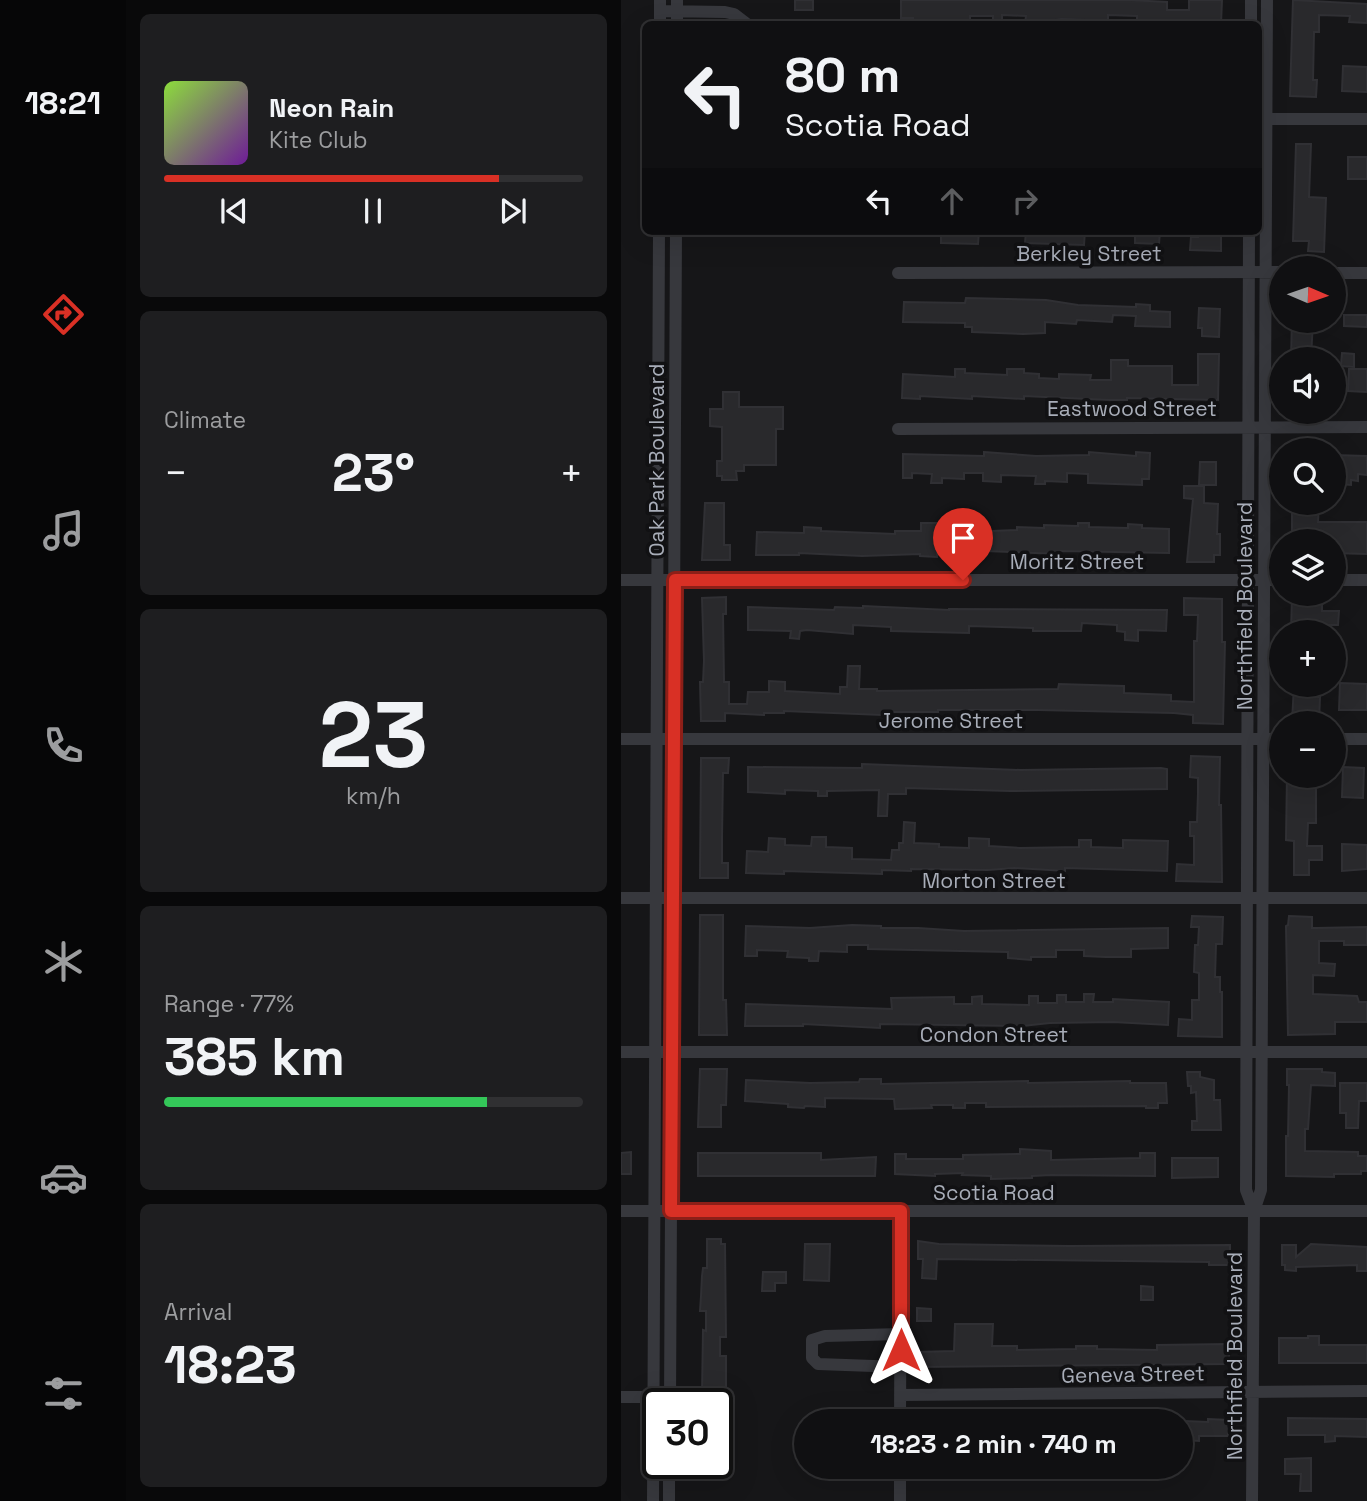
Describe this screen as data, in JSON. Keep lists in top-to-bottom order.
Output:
{
  "streets": {
    "street": [
      "Berkley Street",
      "Eastwood Street",
      "Oak Park Boulevard",
      "Moritz Street",
      "Northfield Boulevard",
      "Jerome Street",
      "Morton Street",
      "Condon Street",
      "Scotia Road",
      "Geneva Street"
    ]
  },
  "crossings": [
    ["Berkley Street", "Northfield Boulevard"],
    ["Eastwood Street", "Northfield Boulevard"],
    ["Oak Park Boulevard", "Moritz Street"],
    ["Oak Park Boulevard", "Jerome Street"],
    ["Oak Park Boulevard", "Morton Street"],
    ["Oak Park Boulevard", "Condon Street"],
    ["Oak Park Boulevard", "Scotia Road"],
    ["Moritz Street", "Northfield Boulevard"],
    ["Northfield Boulevard", "Jerome Street"],
    ["Northfield Boulevard", "Morton Street"],
    ["Northfield Boulevard", "Condon Street"],
    ["Northfield Boulevard", "Scotia Road"],
    ["Northfield Boulevard", "Geneva Street"]
  ],
  "north": "right",
  "page": {
    "tabs": "18:21",
    "turn": ["80 m", "Scotia Road"],
    "song": ["Neon Rain", "Kite Club"],
    "map_buttons": ["+", "−"],
    "tile": [
      "Climate",
      ["23", "km/h"],
      ["Range · 77%", "385 km"],
      ["Arrival", "18:23"]
    ],
    "heat": ["−", "23°", "+"],
    "limit": "30",
    "trip": "18:23 · 2 min · 740 m"
  }
}
